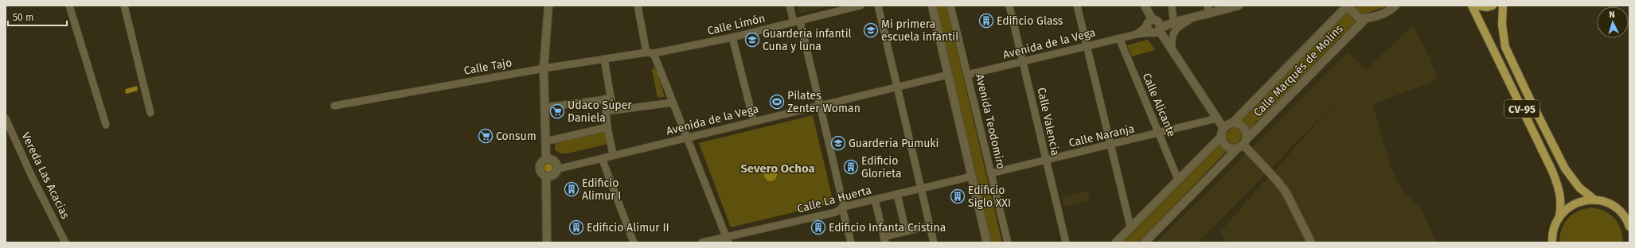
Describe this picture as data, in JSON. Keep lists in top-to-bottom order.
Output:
{
  "streets": {
    "main road": ["CV-95"],
    "street": [
      "Calle Limón",
      "Avenida de la Vega",
      "Calle Tajo",
      "Calle Marqués de Molins",
      "Calle Alicante",
      "Avenida Teodomiro",
      "Calle Valencia",
      "Calle Naranja",
      "Vereda Las Acacias",
      "Calle La Huerta"
    ]
  },
  "crossings": [
    ["Calle Limón", "Calle Tajo"],
    ["Avenida de la Vega", "Calle Alicante"],
    ["Avenida de la Vega", "Avenida Teodomiro"],
    ["Avenida de la Vega", "Calle Valencia"],
    ["Calle Marqués de Molins", "Calle Alicante"],
    ["Calle Alicante", "Calle Naranja"],
    ["Avenida Teodomiro", "Calle Naranja"],
    ["Calle Valencia", "Calle Naranja"]
  ],
  "districts": ["Severo Ochoa"],
  "places": {
    "building": [
      "Edificio Glass",
      "Edificio Glorieta",
      "Edificio Alimur I",
      "Edificio Siglo XXI",
      "Edificio Alimur II",
      "Edificio Infanta Cristina"
    ],
    "school or university": ["Mi primera escuela infantil", "Guardería infantil Cuna y luna", "Guardería Pumuki"],
    "sports": ["Pilates Zenter Woman"],
    "supermarket": ["Udaco Súper Daniela", "Consum"]
  },
  "scale_bar": "50 m",
  "north": "top"
}
